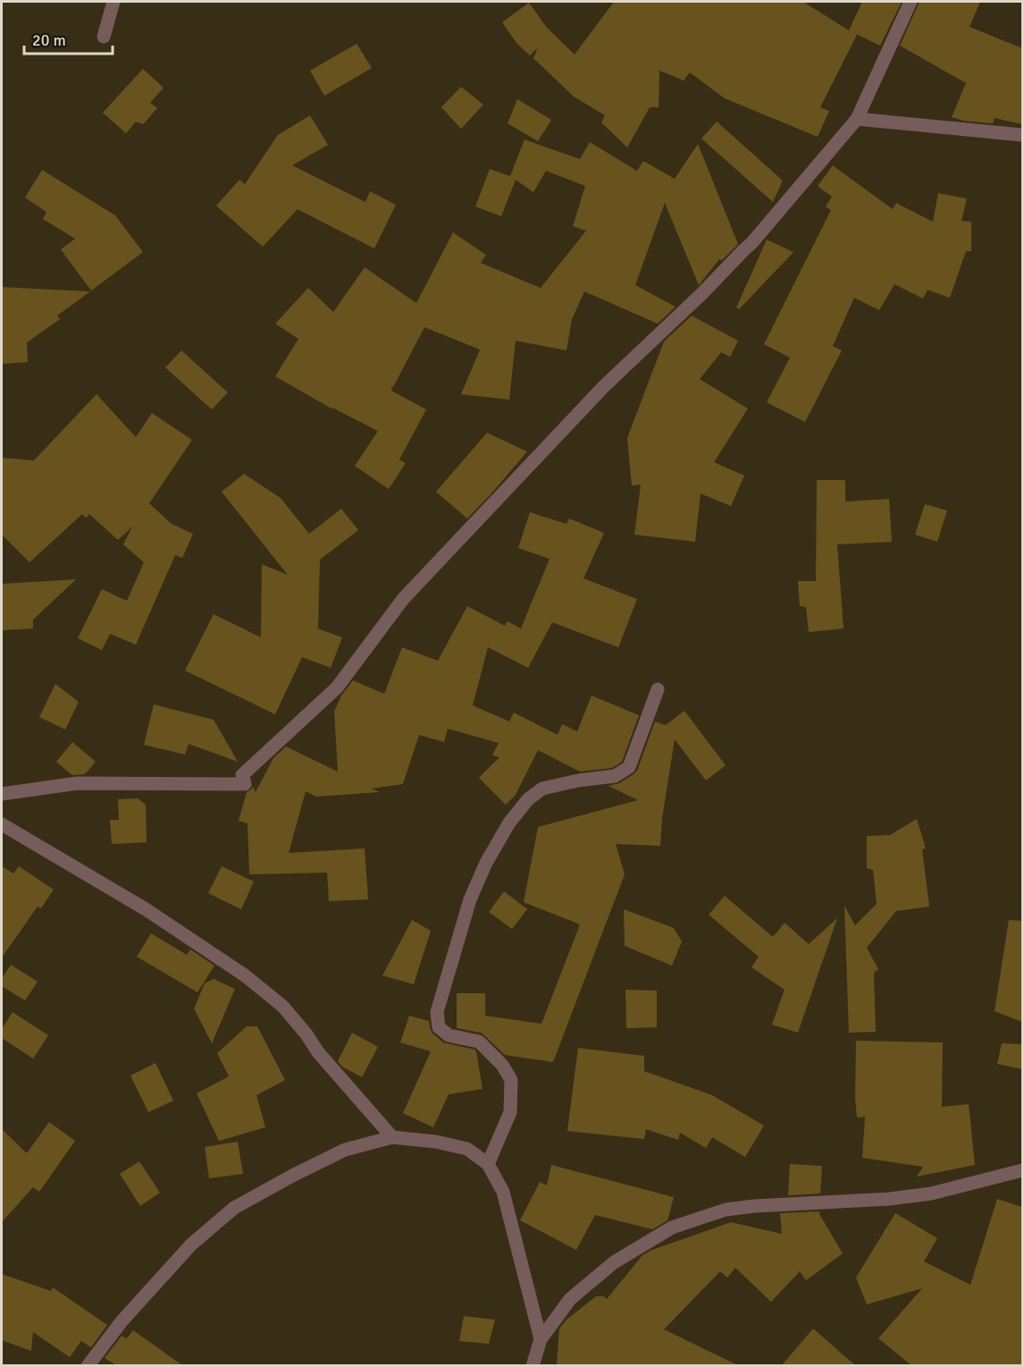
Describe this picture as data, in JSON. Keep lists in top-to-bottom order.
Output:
{
  "scale_bar": "20 m"
}
